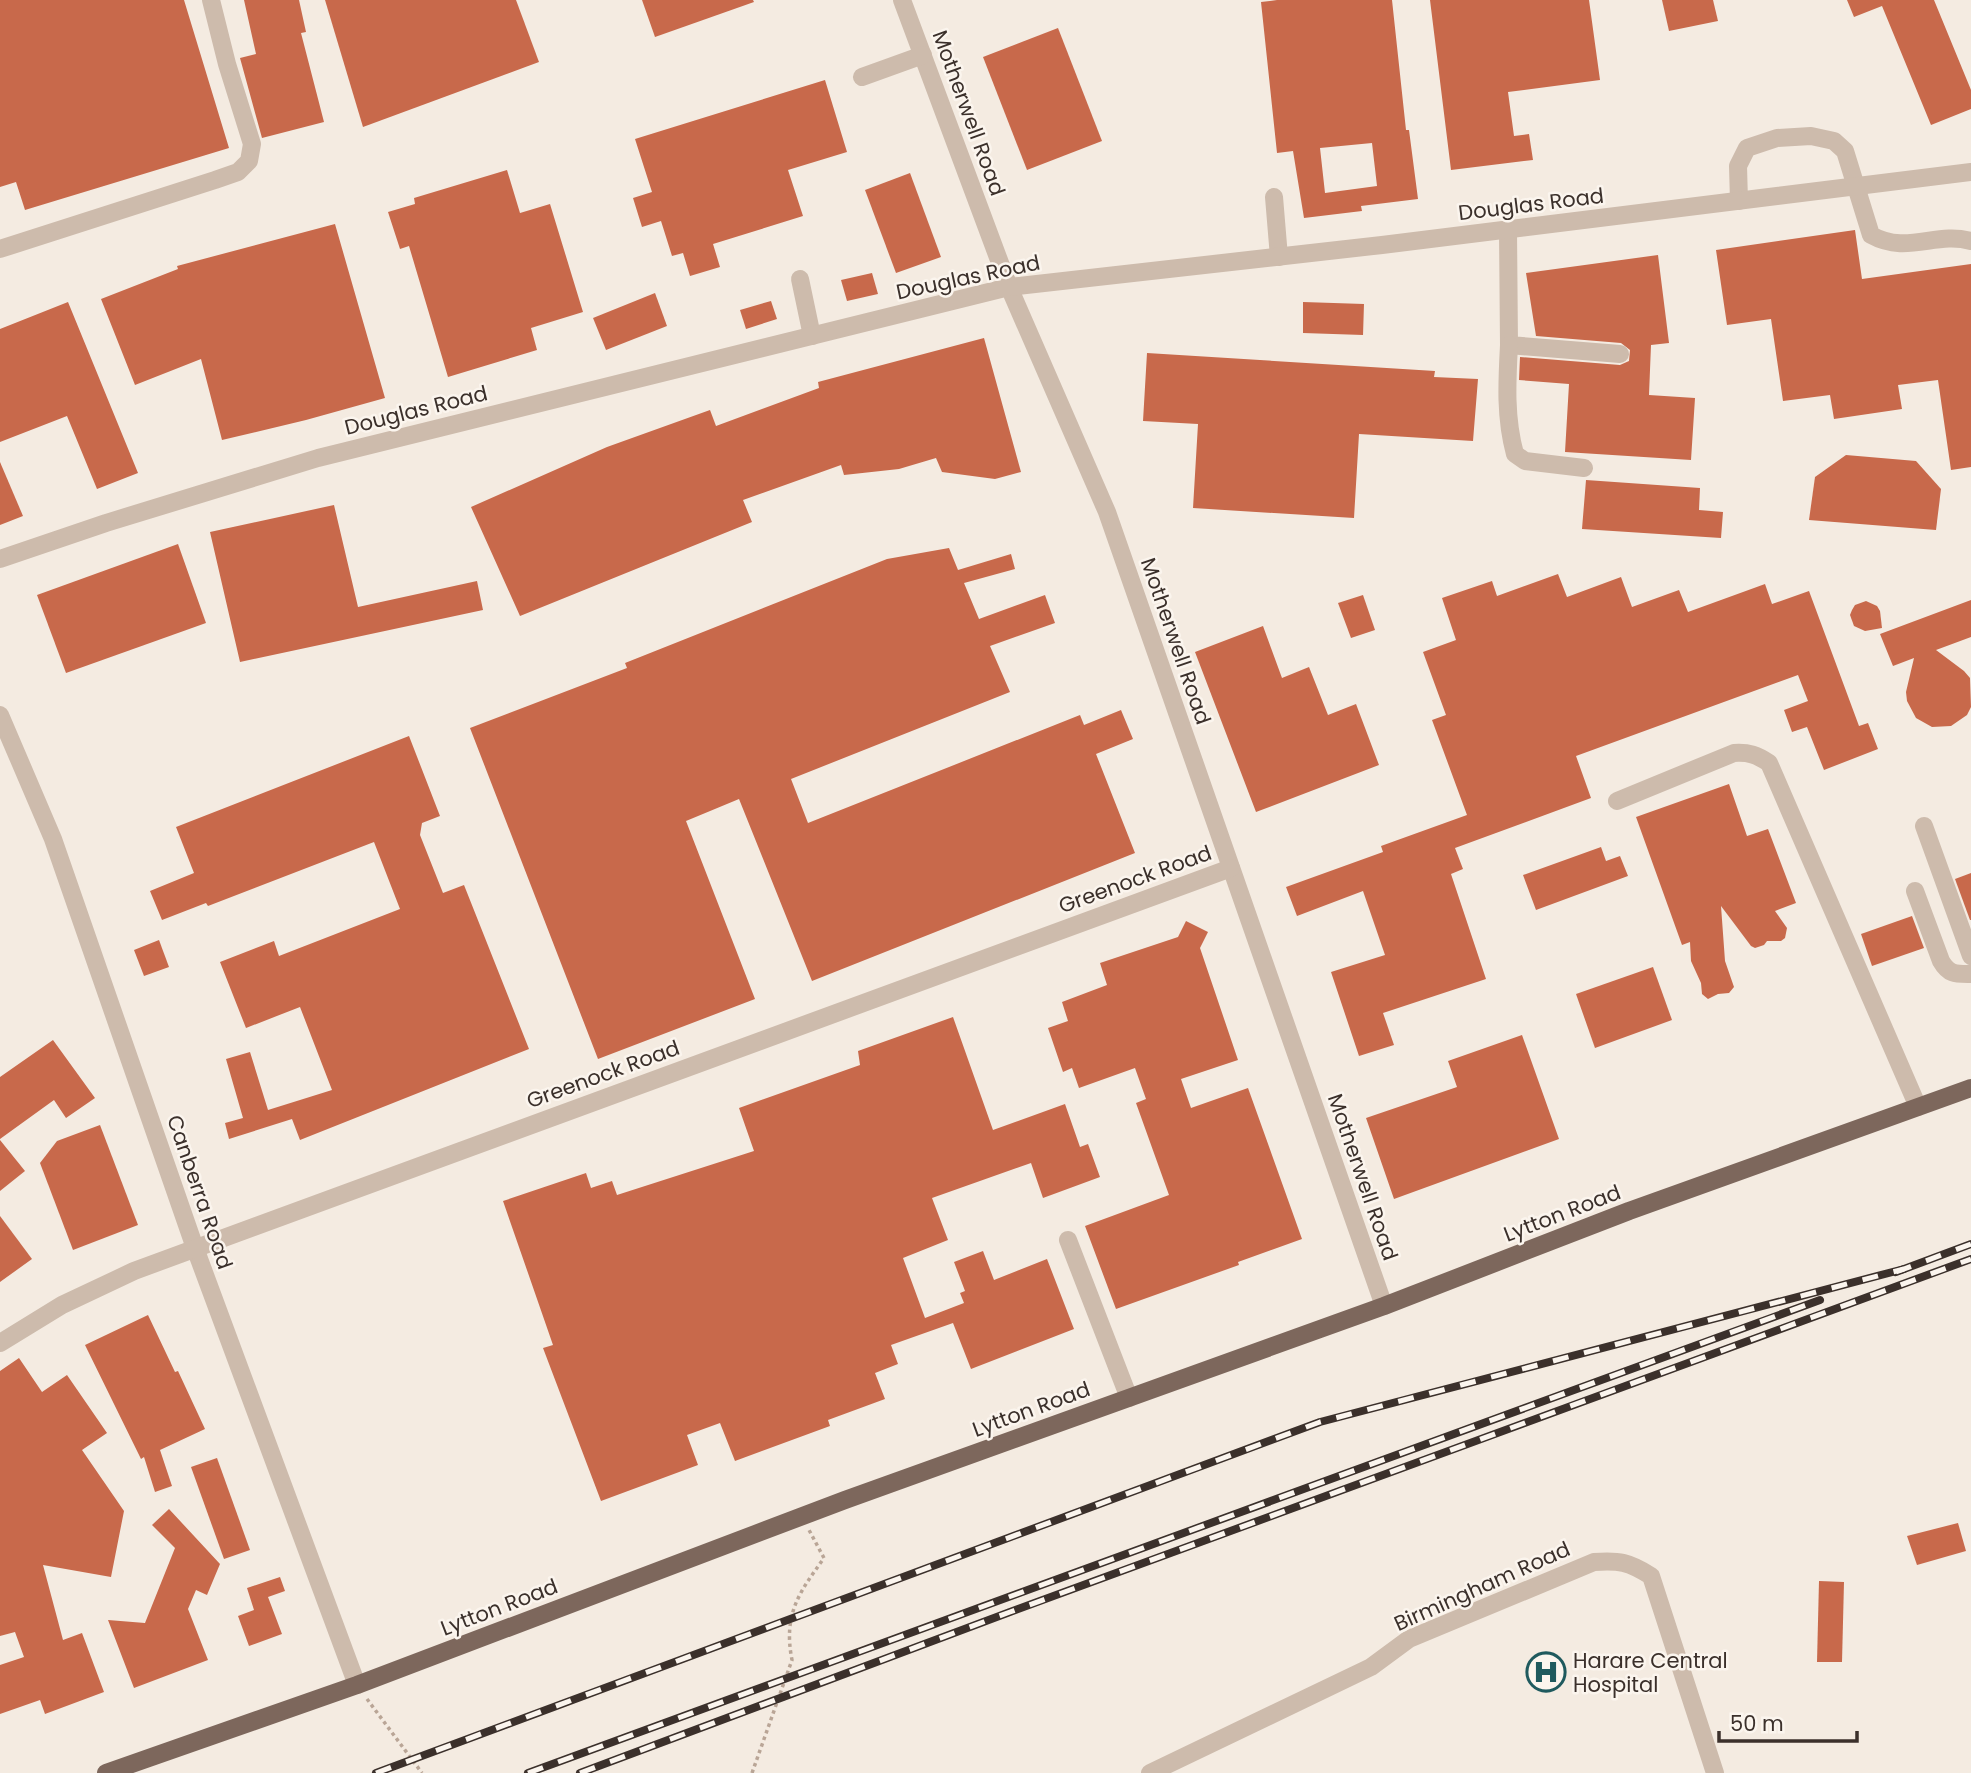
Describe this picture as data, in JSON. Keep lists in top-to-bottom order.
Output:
{
  "streets": {
    "main road": ["Lytton Road"],
    "street": [
      "Motherwell Road",
      "Douglas Road",
      "Greenock Road",
      "Canberra Road",
      "Birmingham Road"
    ]
  },
  "crossings": [
    ["Motherwell Road", "Douglas Road"],
    ["Motherwell Road", "Greenock Road"],
    ["Motherwell Road", "Lytton Road"],
    ["Greenock Road", "Canberra Road"],
    ["Canberra Road", "Lytton Road"]
  ],
  "places": {
    "hospital": ["Harare Central Hospital"]
  },
  "scale_bar": "50 m"
}
